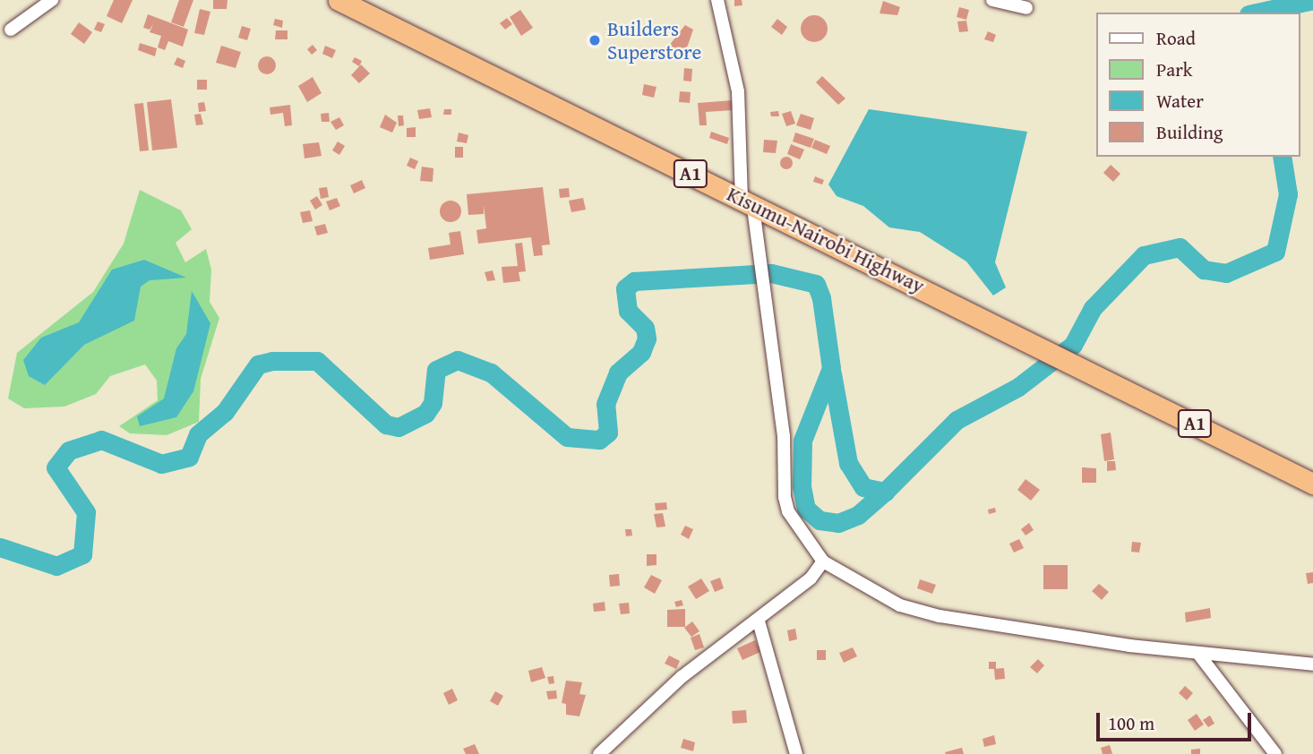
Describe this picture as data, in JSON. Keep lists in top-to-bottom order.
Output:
{
  "streets": {
    "highway": ["A1", "Kisumu-Nairobi Highway"]
  },
  "places": ["Builders Superstore"],
  "legend": [
    "Road",
    "Park",
    "Water",
    "Building"
  ],
  "scale_bar": "100 m"
}
